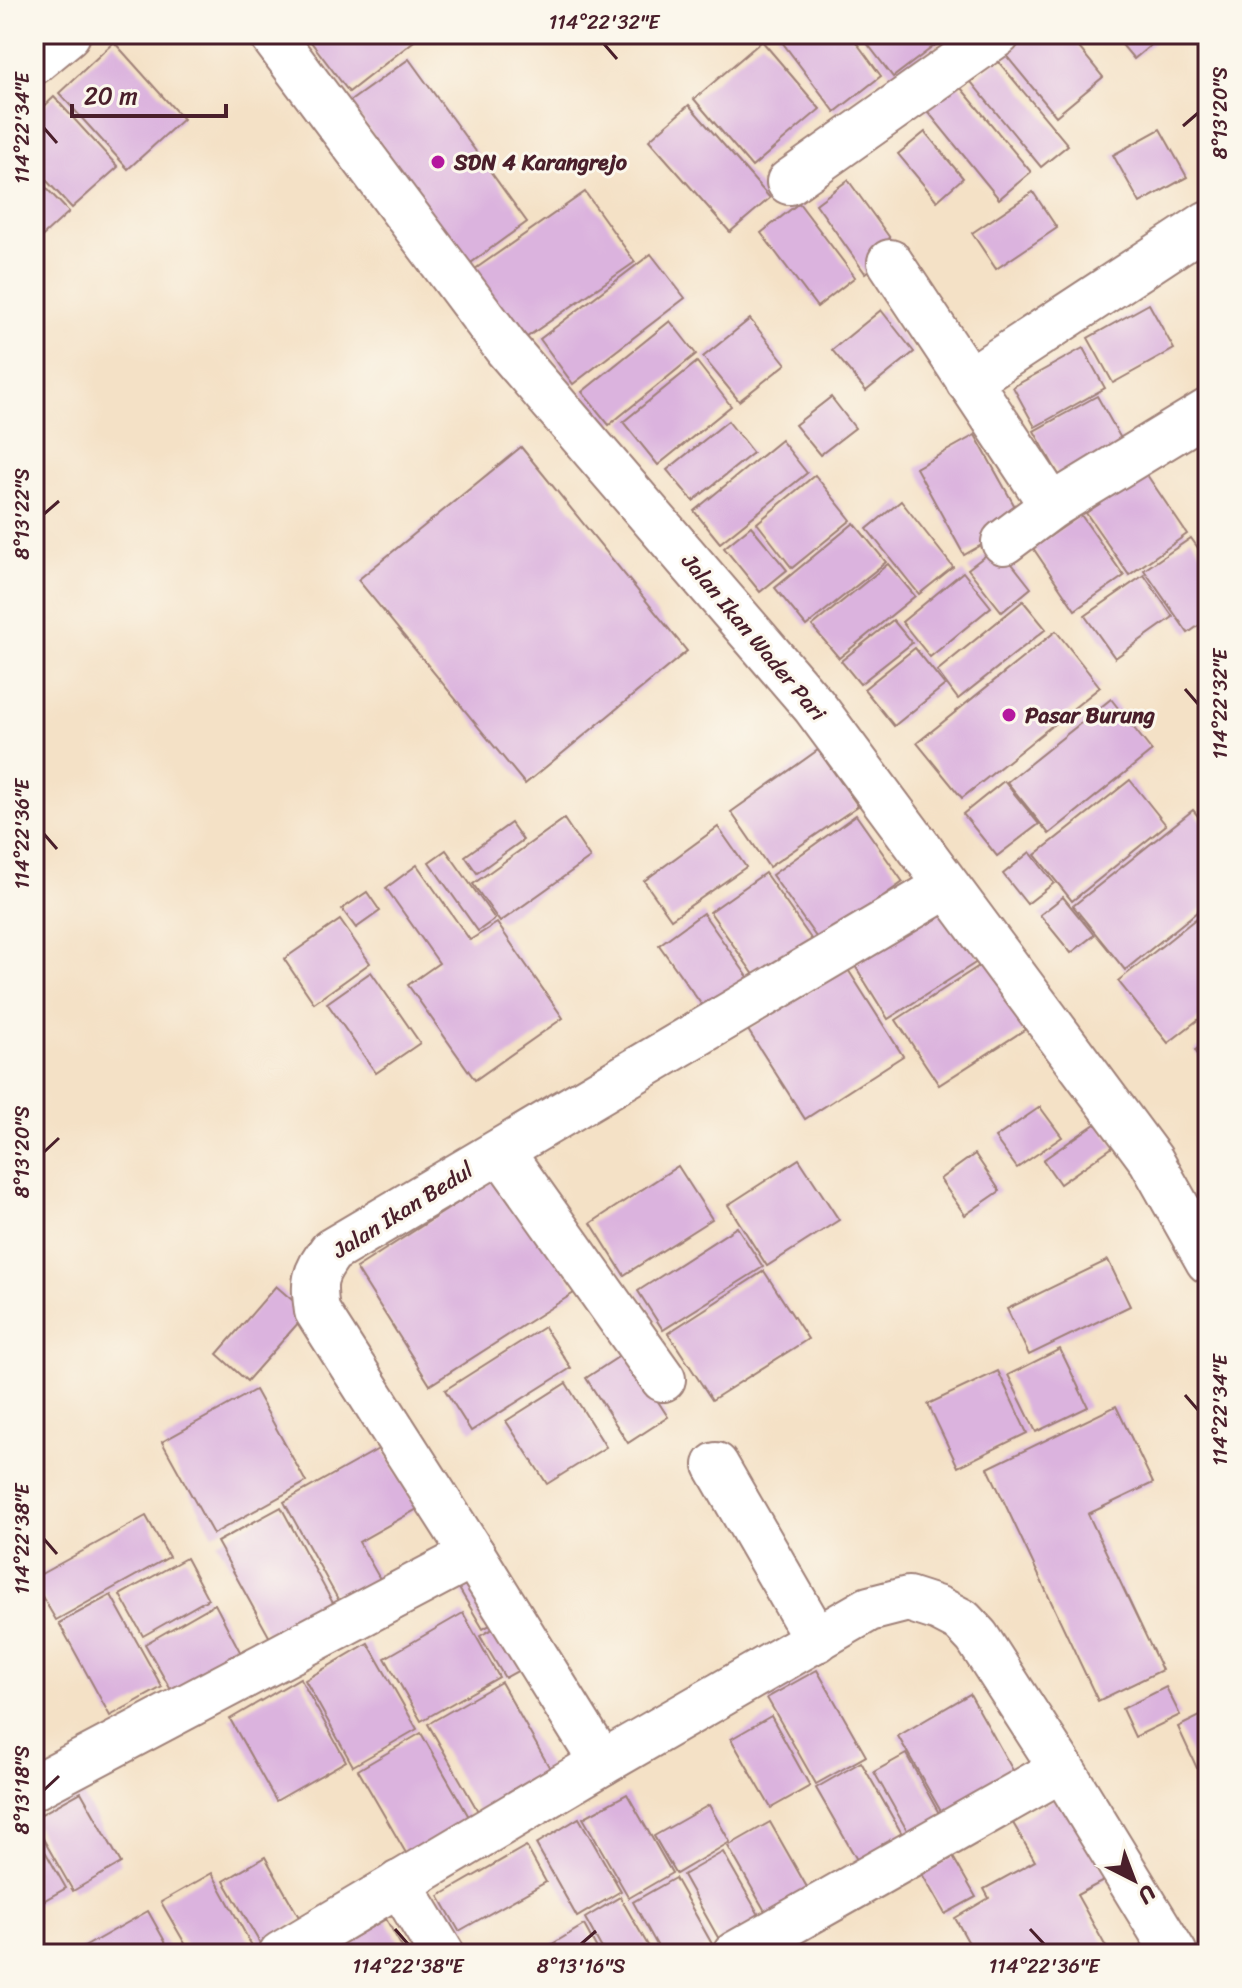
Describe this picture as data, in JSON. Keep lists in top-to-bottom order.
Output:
{
  "streets": {
    "street": ["Jalan Ikan Wader Pari", "Jalan Ikan Bedul"]
  },
  "crossings": [
    ["Jalan Ikan Wader Pari", "Jalan Ikan Bedul"]
  ],
  "places": ["SDN 4 Karangrejo", "Pasar Burung"],
  "scale_bar": "20 m",
  "north": "bottom right",
  "coordinates": [
    "114°22'32\"E",
    "8°13'20\"S",
    "114°22'34\"E",
    "8°13'22\"S",
    "114°22'36\"E",
    "114°22'38\"E",
    "8°13'18\"S",
    "8°13'16\"S"
  ]
}
